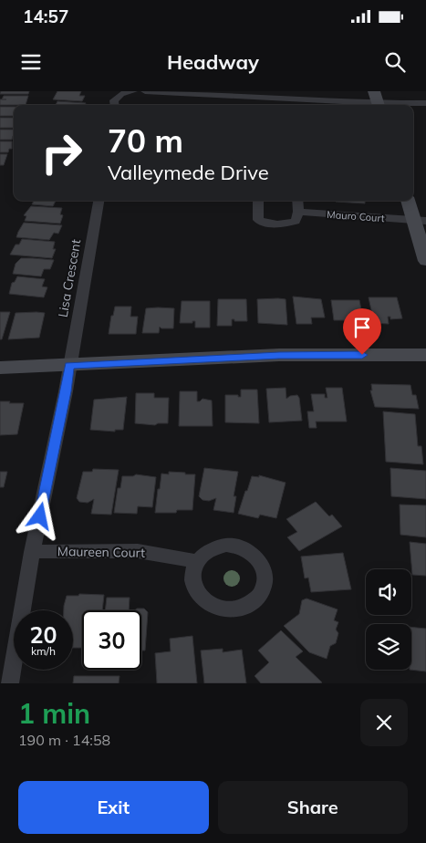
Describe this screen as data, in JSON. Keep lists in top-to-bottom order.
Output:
{
  "streets": {
    "street": ["Mauro Court", "Lisa Crescent", "Maureen Court"]
  },
  "crossings": [
    ["Lisa Crescent", "Maureen Court"]
  ],
  "page": {
    "status": "14:57",
    "header": "Headway",
    "turn": ["70 m", "Valleymede Drive"],
    "speed": "20 km/h",
    "limit": "30",
    "heading": ["1 min", "190 m · 14:58"],
    "buttons": ["Exit", "Share"]
  }
}
